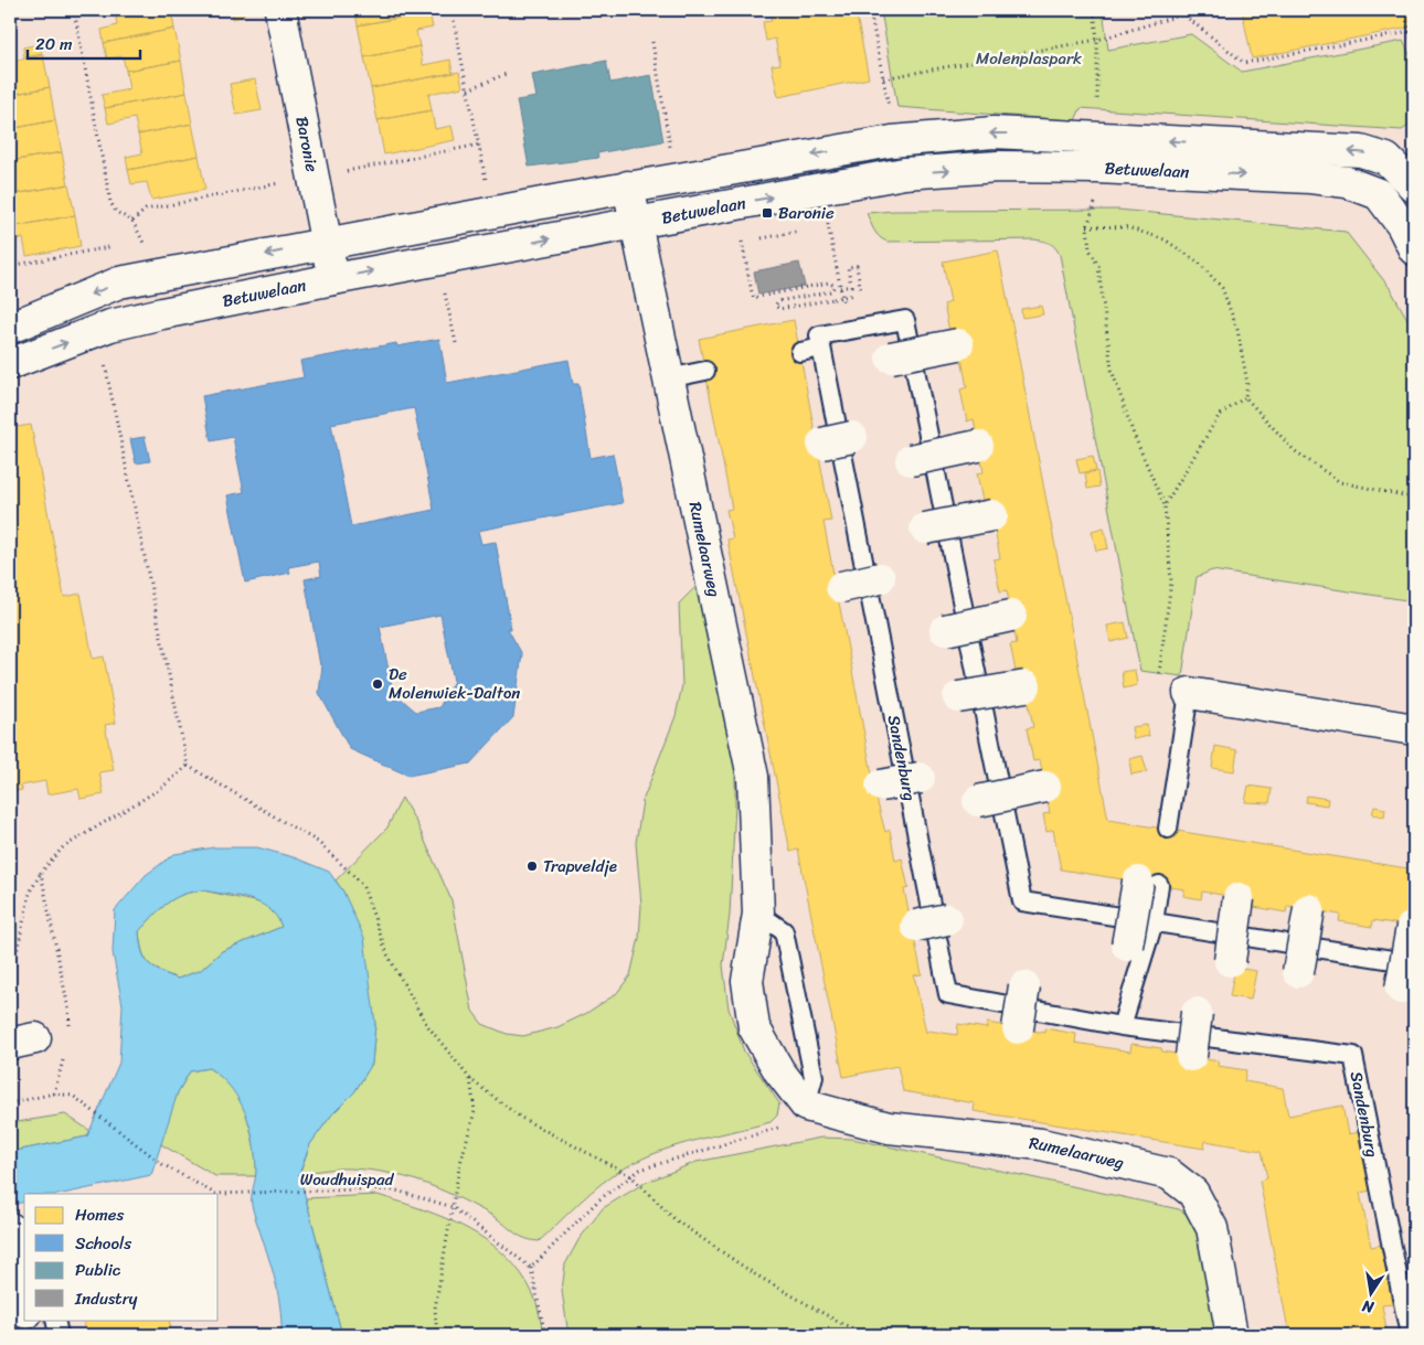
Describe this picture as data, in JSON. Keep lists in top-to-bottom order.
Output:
{
  "streets": {
    "street": ["Baronie", "Betuwelaan", "Rumelaarweg"],
    "lane": ["Sandenburg"],
    "path": ["Woudhuispad"]
  },
  "crossings": [
    ["Baronie", "Betuwelaan"],
    ["Betuwelaan", "Rumelaarweg"]
  ],
  "parks": ["Molenplaspark"],
  "places": {
    "transit": ["Baronie"],
    "other": ["De Molenwiek-Dalton", "Trapveldje"]
  },
  "legend": [
    "Homes",
    "Schools",
    "Public",
    "Industry"
  ],
  "scale_bar": "20 m",
  "north": "bottom"
}
